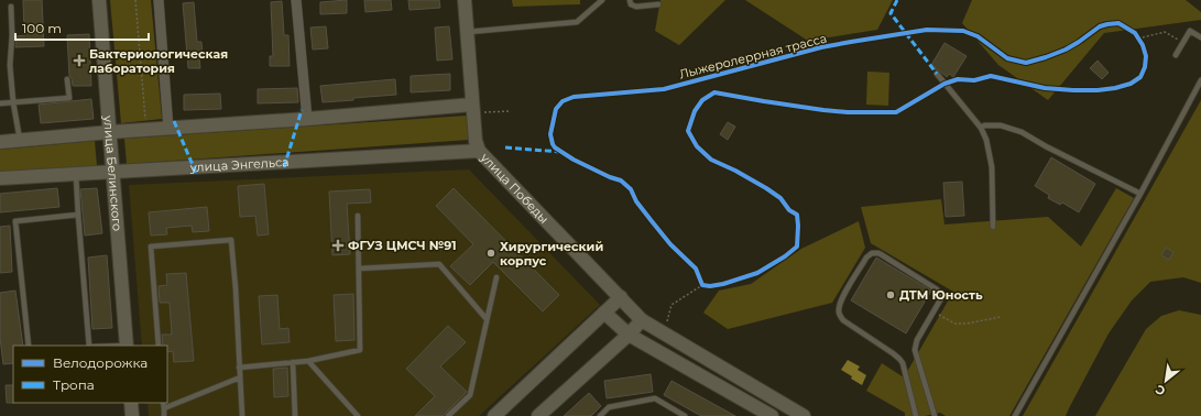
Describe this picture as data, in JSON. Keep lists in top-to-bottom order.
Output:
{
  "streets": {
    "main road": ["улица Энгельса", "улица Белинского", "улица Победы"],
    "cycle path": ["Лыжеролеррная трасса"]
  },
  "crossings": [
    ["улица Энгельса", "улица Белинского"],
    ["улица Энгельса", "улица Победы"]
  ],
  "places": {
    "health": ["Бактериологическая лаборатория", "ФГУЗ ЦМСЧ №91"],
    "other": ["Хирургический корпус", "ДТМ Юность"]
  },
  "legend": ["Велодорожка", "Тропа"],
  "scale_bar": "100 m",
  "north": "bottom left"
}
